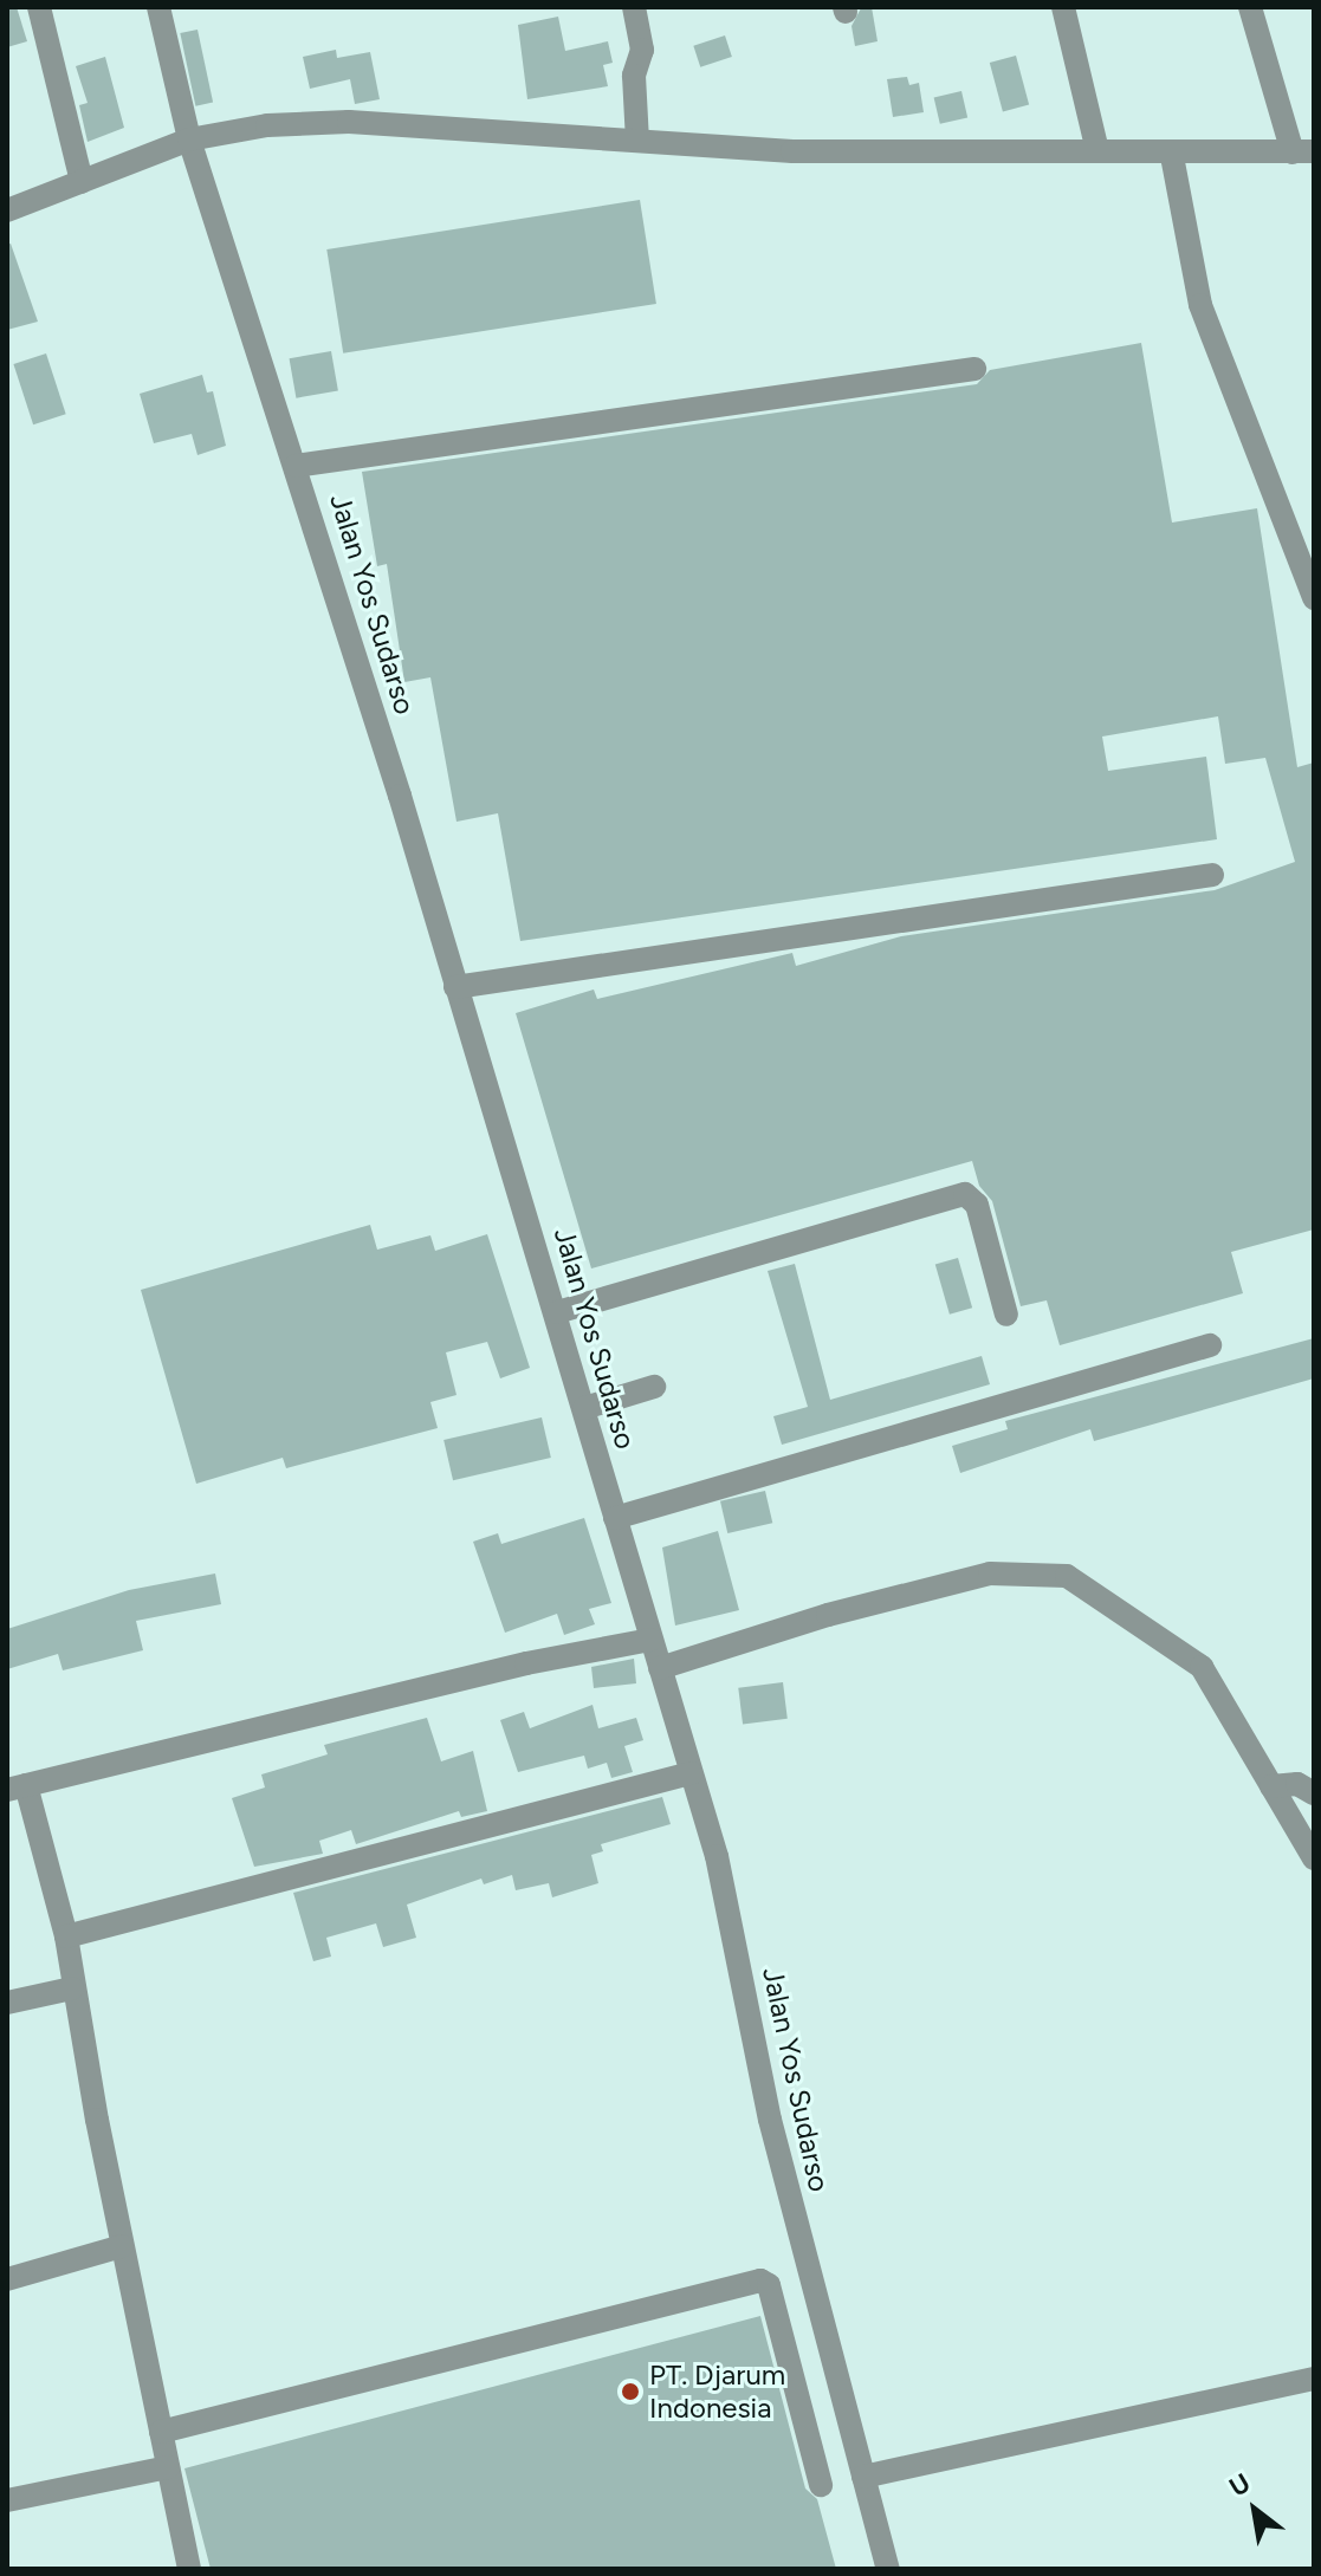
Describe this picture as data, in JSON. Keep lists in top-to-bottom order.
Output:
{
  "streets": {
    "street": ["Jalan Yos Sudarso"]
  },
  "places": ["PT. Djarum Indonesia"],
  "north": "top left"
}
